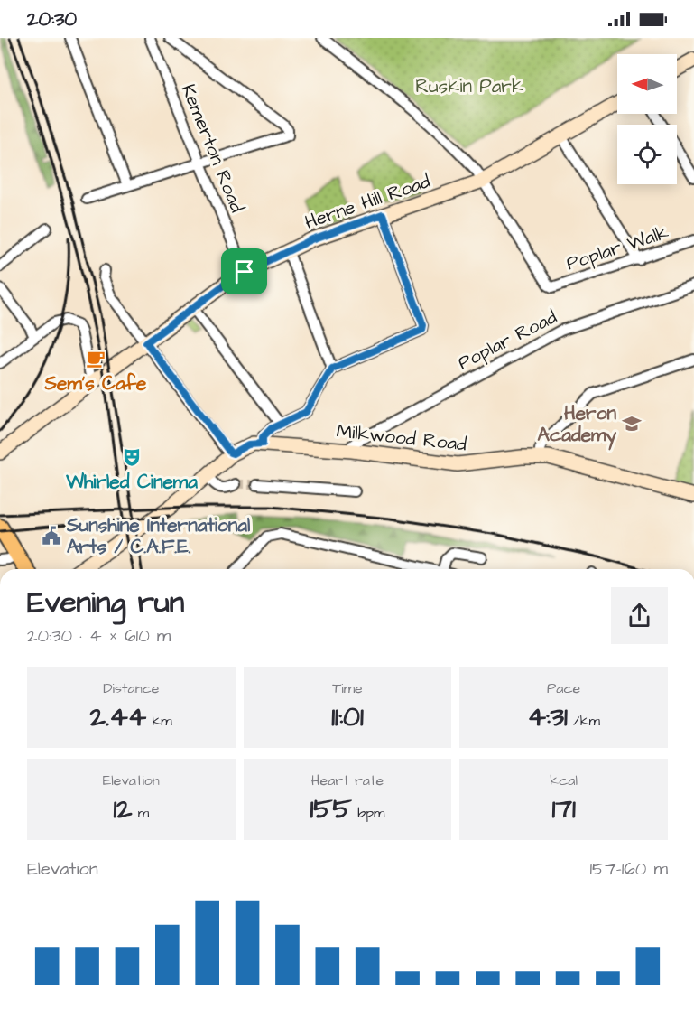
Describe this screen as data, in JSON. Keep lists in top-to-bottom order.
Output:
{
  "streets": {
    "street": [
      "Kemerton Road",
      "Herne Hill Road",
      "Poplar Walk",
      "Poplar Road",
      "Milkwood Road"
    ]
  },
  "crossings": [
    ["Kemerton Road", "Herne Hill Road"],
    ["Herne Hill Road", "Poplar Walk"],
    ["Poplar Road", "Milkwood Road"]
  ],
  "parks": ["Ruskin Park"],
  "places": {
    "cafe": ["Sem's Cafe"],
    "school or university": ["Heron Academy"],
    "theatre": ["Whirled Cinema"],
    "public building": ["Sunshine International Arts / C.A.F.E."]
  },
  "north": "left",
  "page": {
    "status": "20:30",
    "heading": ["Evening run", "20:30 · 4 × 610 m"],
    "stats": [
      ["Distance", "2.44 km"],
      ["Time", "11:01"],
      ["Pace", "4:31 /km"],
      ["Elevation", "12 m"],
      ["Heart rate", "155 bpm"],
      ["kcal", "171"]
    ],
    "chart": ["Elevation", "157–160 m"]
  }
}
